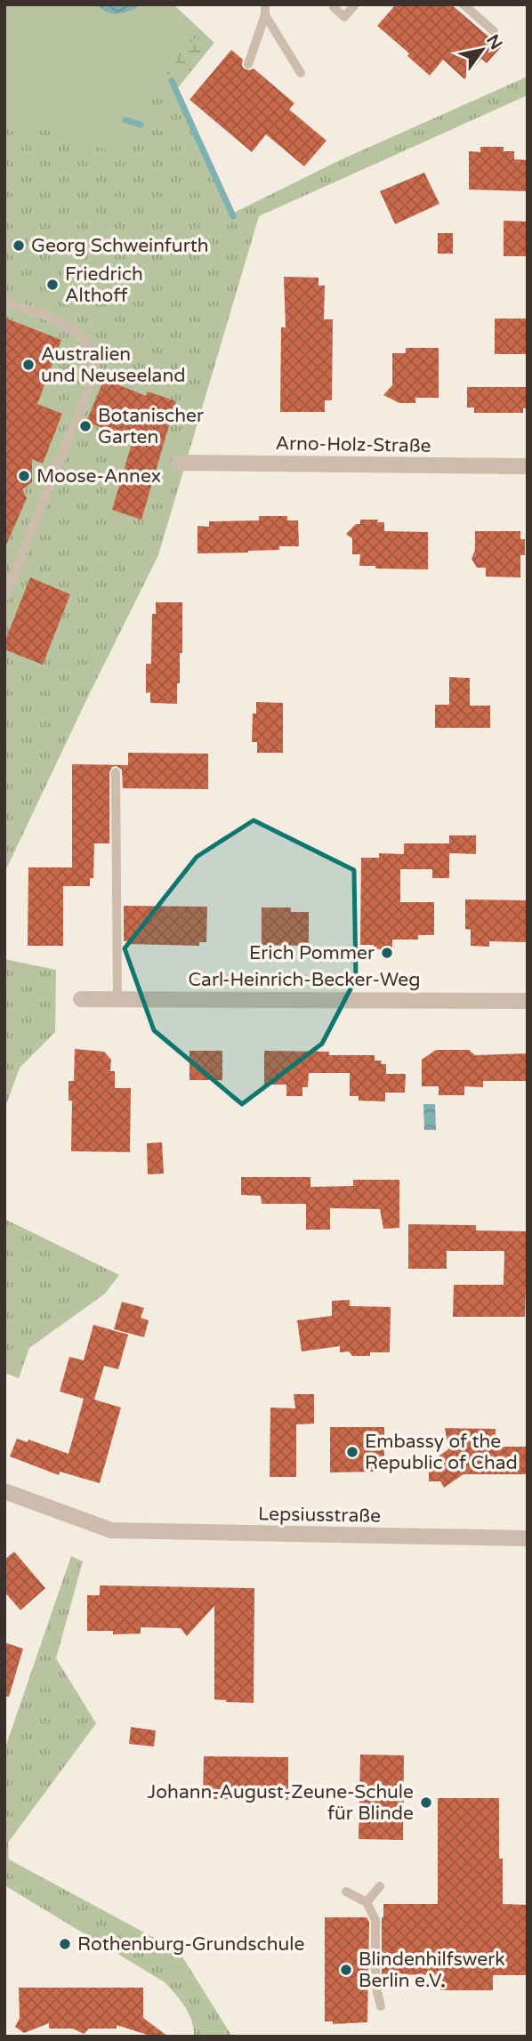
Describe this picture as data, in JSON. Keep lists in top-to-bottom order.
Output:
{
  "streets": {
    "street": ["Arno-Holz-Straße", "Carl-Heinrich-Becker-Weg", "Lepsiusstraße"]
  },
  "places": [
    "Georg Schweinfurth",
    "Friedrich Althoff",
    "Australien und Neuseeland",
    "Botanischer Garten",
    "Moose-Annex",
    "Erich Pommer",
    "Embassy of the Republic of Chad",
    "Johann-August-Zeune-Schule für Blinde",
    "Rothenburg-Grundschule",
    "Blindenhilfswerk Berlin e.V."
  ],
  "north": "top right"
}
